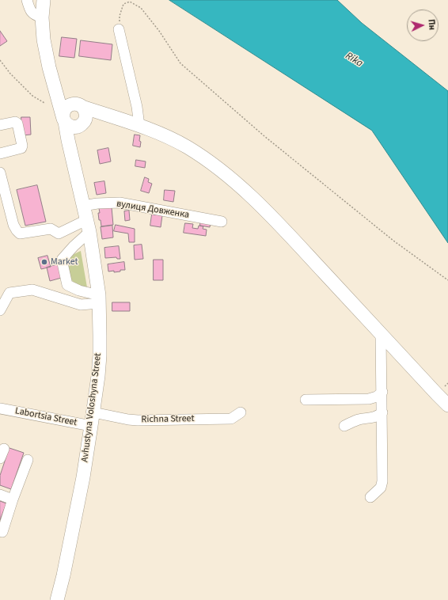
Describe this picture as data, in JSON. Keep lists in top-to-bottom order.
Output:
{
  "streets": {
    "main road": ["Avhustyna Voloshyna Street"],
    "street": ["вулиця Довженка", "Labortsia Street", "Richna Street"]
  },
  "crossings": [
    ["вулиця Довженка", "Avhustyna Voloshyna Street"],
    ["Avhustyna Voloshyna Street", "Labortsia Street"],
    ["Avhustyna Voloshyna Street", "Richna Street"],
    ["Labortsia Street", "Richna Street"]
  ],
  "water": ["Rika"],
  "places": ["Market"],
  "north": "right"
}
